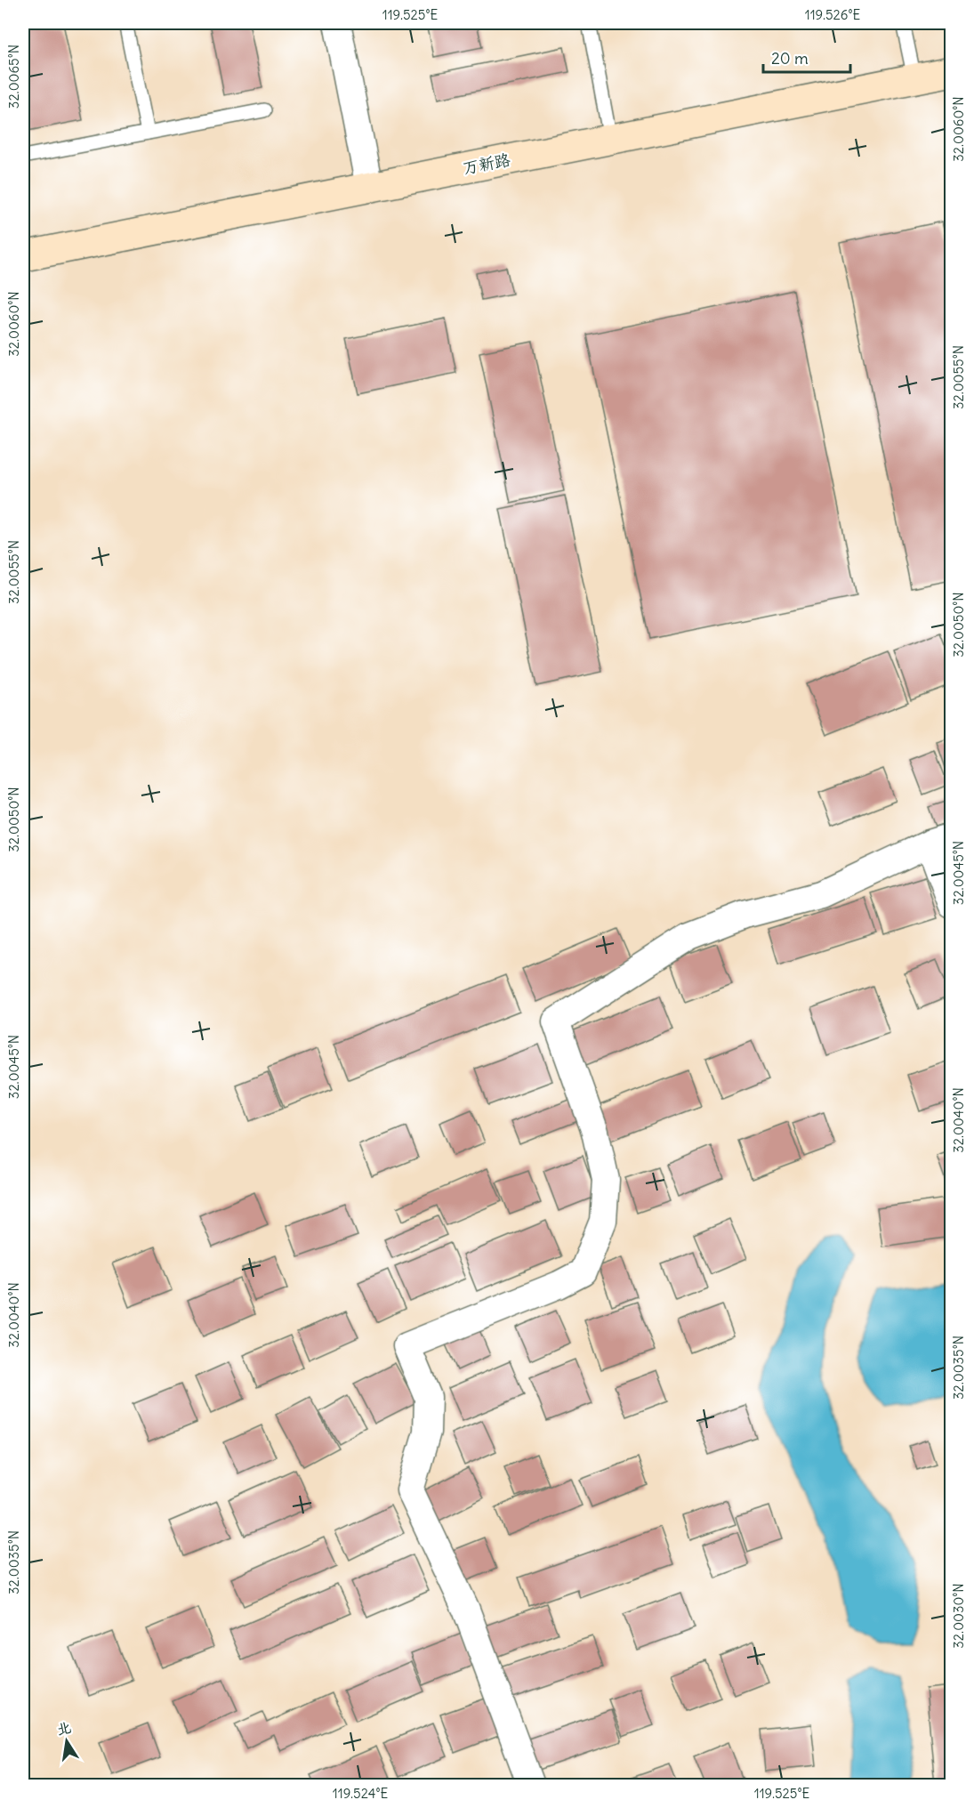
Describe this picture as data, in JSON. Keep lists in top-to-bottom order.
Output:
{
  "streets": {
    "street": ["万新路"]
  },
  "scale_bar": "20 m",
  "north": "top",
  "coordinates": [
    "119.525°E",
    "119.526°E",
    "32.0065°N",
    "32.0060°N",
    "32.0055°N",
    "32.0050°N",
    "32.0045°N",
    "32.0040°N",
    "32.0035°N",
    "32.0030°N",
    "119.524°E"
  ]
}
